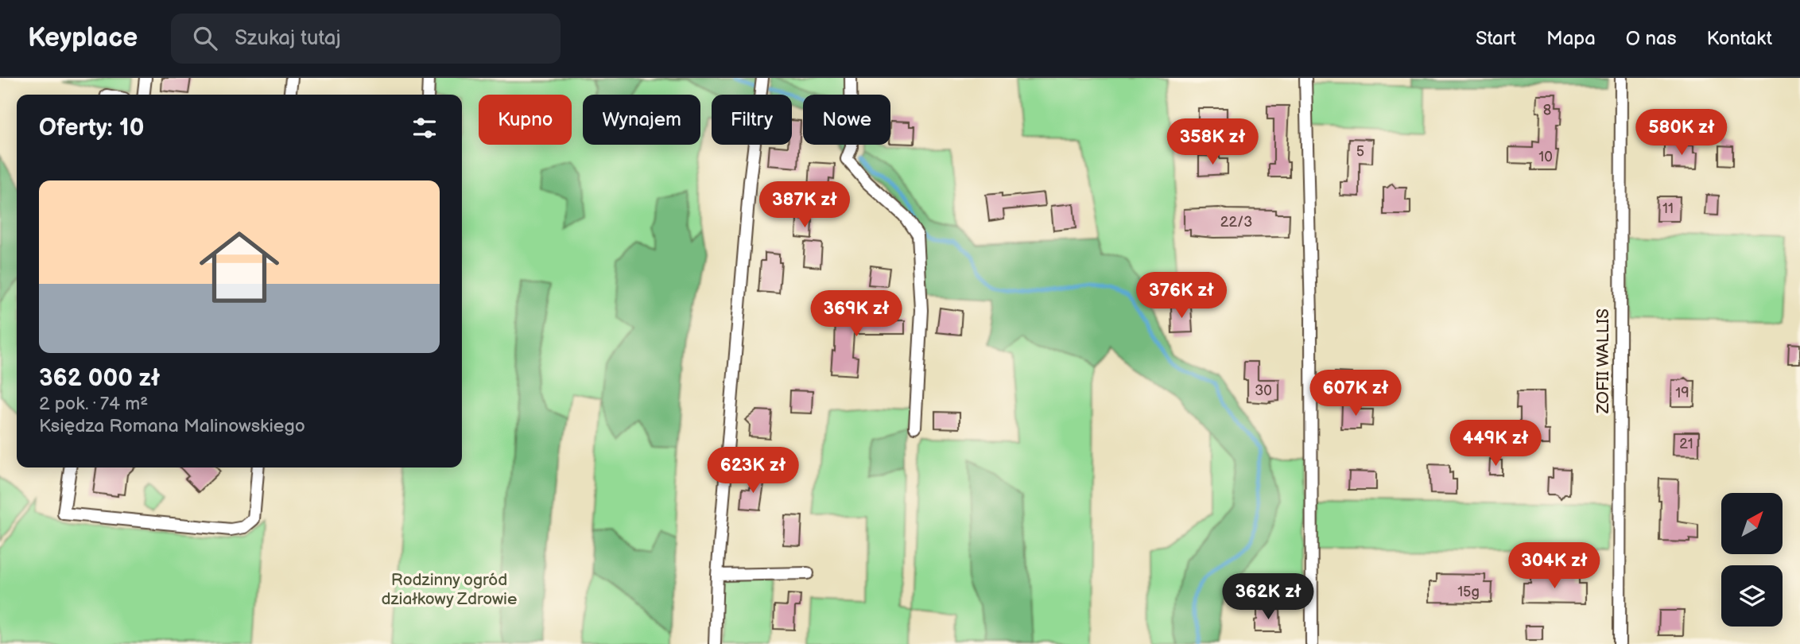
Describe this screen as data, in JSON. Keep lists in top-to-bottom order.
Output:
{
  "streets": {
    "street": ["ZOFII WALLIS"]
  },
  "parks": ["Rodzinny ogród działkowy Zdrowie"],
  "house_numbers": [
    "8",
    "5",
    "10",
    "11",
    "22/3",
    "30",
    "19",
    "21",
    "15g"
  ],
  "north": "top right",
  "page": {
    "header": "Keyplace",
    "search": "Szukaj tutaj",
    "nav": [
      "Start",
      "Mapa",
      "O nas",
      "Kontakt"
    ],
    "chip": [
      "Kupno",
      "Wynajem",
      "Filtry",
      "Nowe"
    ],
    "heading": "Oferty: 10",
    "price": [
      "580K zł",
      "358K zł",
      "387K zł",
      "376K zł",
      "369K zł",
      "607K zł",
      "449K zł",
      "623K zł",
      "304K zł",
      "362K zł"
    ],
    "list": [
      {
        "name": "362 000 zł",
        "note": "2 pok. · 74 m² · Księdza Romana Malinowskiego"
      }
    ]
  }
}
